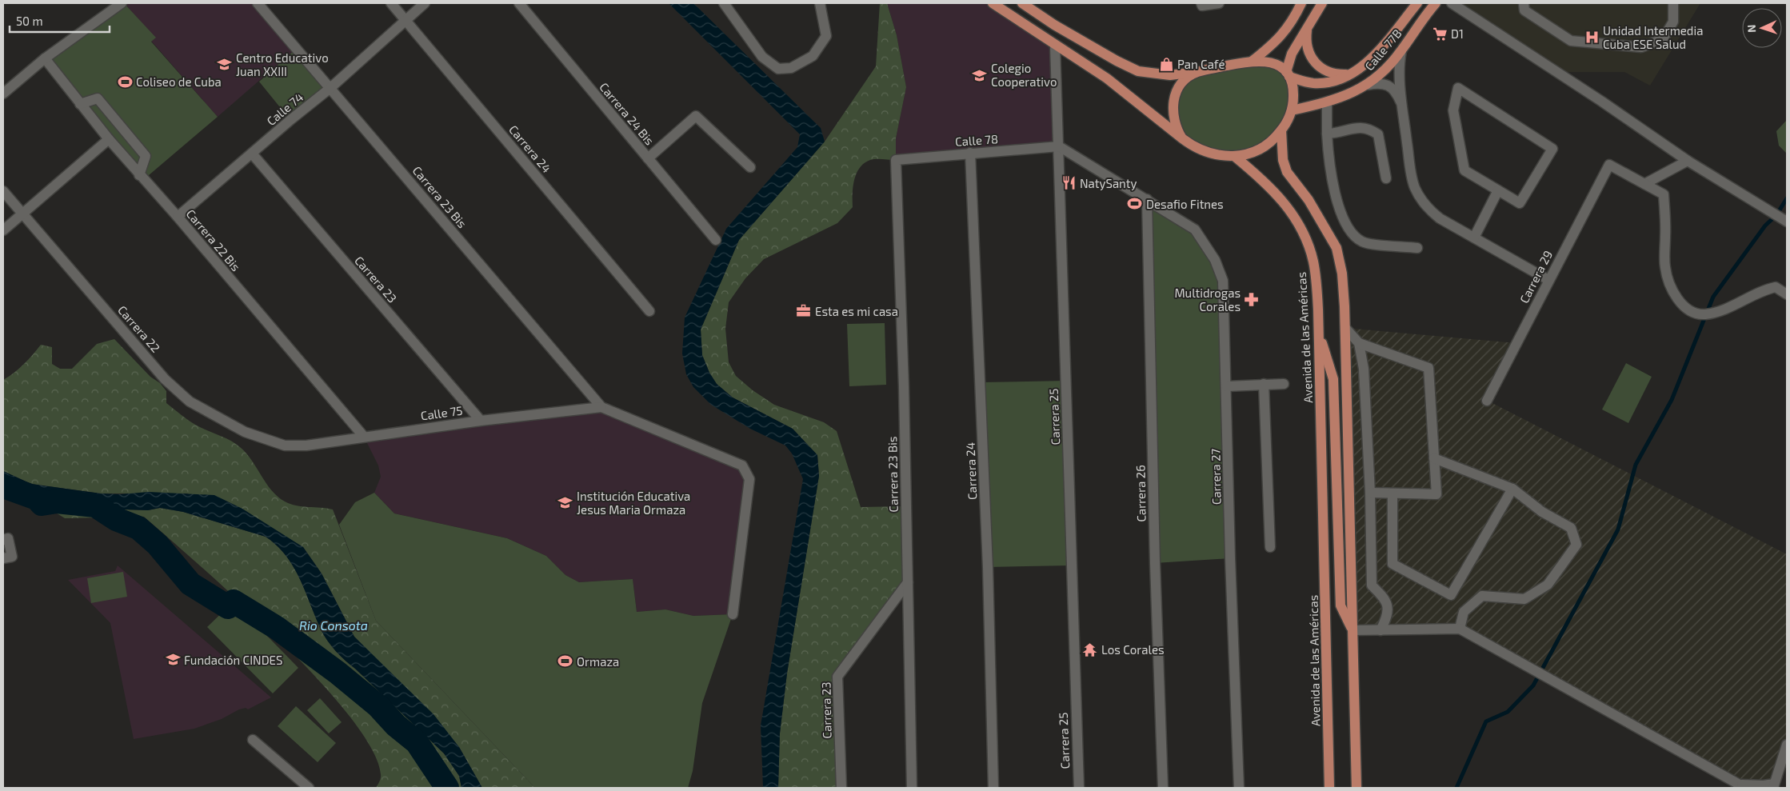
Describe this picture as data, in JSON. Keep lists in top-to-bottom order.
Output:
{
  "streets": {
    "main road": ["Calle 77B", "Avenida de las Américas"],
    "street": [
      "Calle 74",
      "Carrera 24 Bis",
      "Calle 78",
      "Carrera 24",
      "Carrera 23 Bis",
      "Carrera 22 Bis",
      "Carrera 29",
      "Carrera 23",
      "Carrera 22",
      "Calle 75",
      "Carrera 25",
      "Carrera 27",
      "Carrera 26"
    ]
  },
  "crossings": [
    ["Calle 77B", "Avenida de las Américas"],
    ["Calle 74", "Carrera 24"],
    ["Calle 74", "Carrera 23 Bis"],
    ["Calle 74", "Carrera 22 Bis"],
    ["Calle 74", "Carrera 23"],
    ["Calle 78", "Carrera 24"],
    ["Calle 78", "Carrera 23 Bis"],
    ["Calle 78", "Carrera 25"],
    ["Calle 78", "Carrera 27"],
    ["Carrera 23 Bis", "Carrera 23"],
    ["Carrera 23 Bis", "Calle 75"],
    ["Carrera 22 Bis", "Calle 75"],
    ["Carrera 23", "Calle 75"],
    ["Carrera 22", "Calle 75"],
    ["Carrera 25", "Carrera 27"],
    ["Carrera 27", "Carrera 26"]
  ],
  "water": ["Rio Consota"],
  "places": {
    "supermarket": ["D1"],
    "hospital": ["Unidad Intermedia Cuba ESE Salud"],
    "shop": ["Pan Café"],
    "school or university": [
      "Centro Educativo Juan XXIII",
      "Colegio Cooperativo",
      "Institución Educativa Jesus Maria Ormaza",
      "Fundación CINDES"
    ],
    "sports": ["Coliseo de Cuba", "Desafio Fitnes", "Ormaza"],
    "restaurant": ["NatySanty"],
    "pharmacy": ["Multidrogas Corales"],
    "office": ["Esta es mi casa"],
    "temple": ["Los Corales"]
  },
  "scale_bar": "50 m",
  "north": "left"
}
